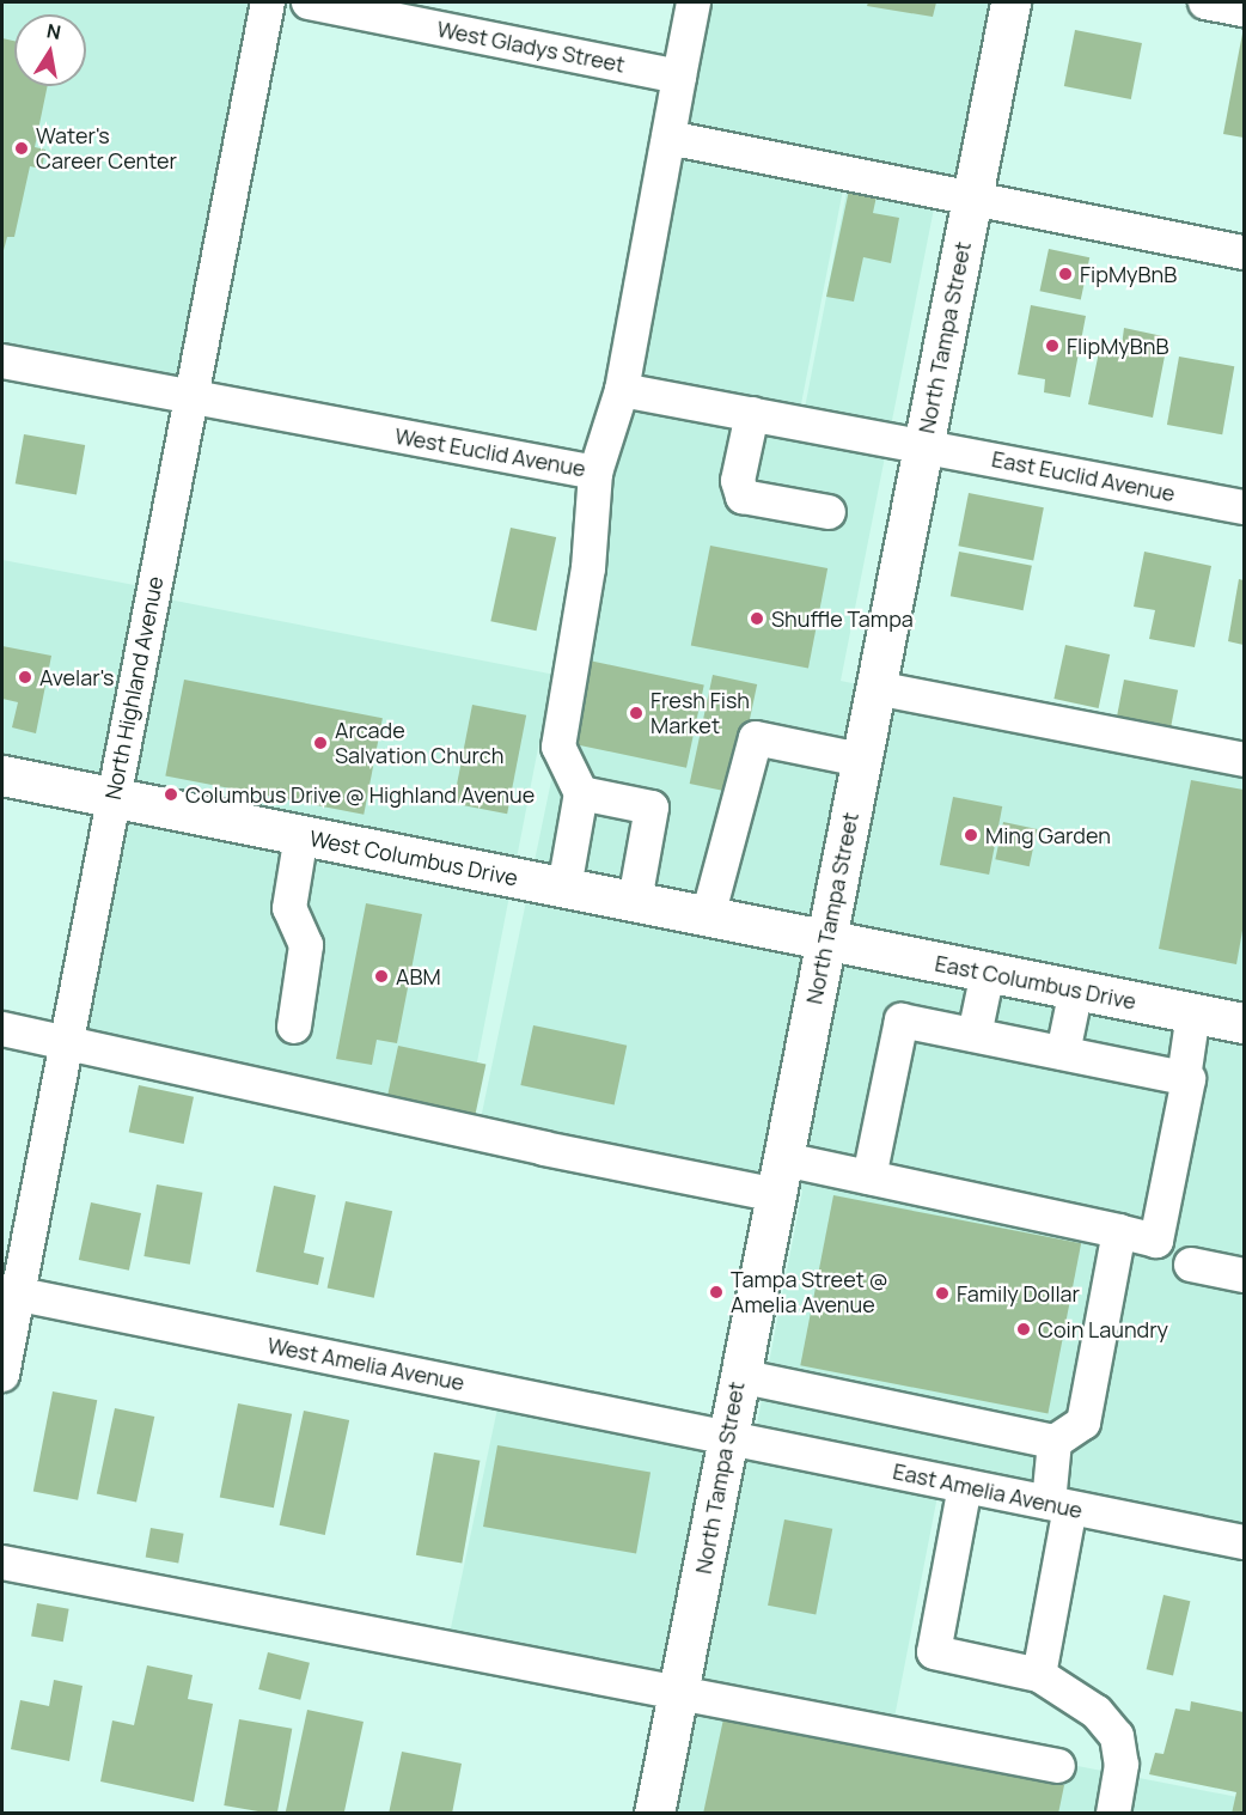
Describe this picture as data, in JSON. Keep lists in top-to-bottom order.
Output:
{
  "streets": {
    "main road": ["North Tampa Street", "West Columbus Drive", "East Columbus Drive"],
    "street": [
      "West Gladys Street",
      "West Euclid Avenue",
      "East Euclid Avenue",
      "North Highland Avenue",
      "West Amelia Avenue",
      "East Amelia Avenue"
    ]
  },
  "crossings": [
    ["West Gladys Street", "West Euclid Avenue"],
    ["North Tampa Street", "East Euclid Avenue"],
    ["North Tampa Street", "West Columbus Drive"],
    ["North Tampa Street", "East Columbus Drive"],
    ["North Tampa Street", "West Amelia Avenue"],
    ["North Tampa Street", "East Amelia Avenue"],
    ["West Euclid Avenue", "North Highland Avenue"],
    ["North Highland Avenue", "West Columbus Drive"],
    ["North Highland Avenue", "West Amelia Avenue"],
    ["West Columbus Drive", "East Columbus Drive"],
    ["West Amelia Avenue", "East Amelia Avenue"]
  ],
  "places": [
    "Water's Career Center",
    "FipMyBnB",
    "FlipMyBnB",
    "Shuffle Tampa",
    "Avelar's",
    "Fresh Fish Market",
    "Arcade Salvation Church",
    "Columbus Drive @ Highland Avenue",
    "Ming Garden",
    "ABM",
    "Tampa Street @ Amelia Avenue",
    "Family Dollar",
    "Coin Laundry"
  ],
  "north": "top"
}
